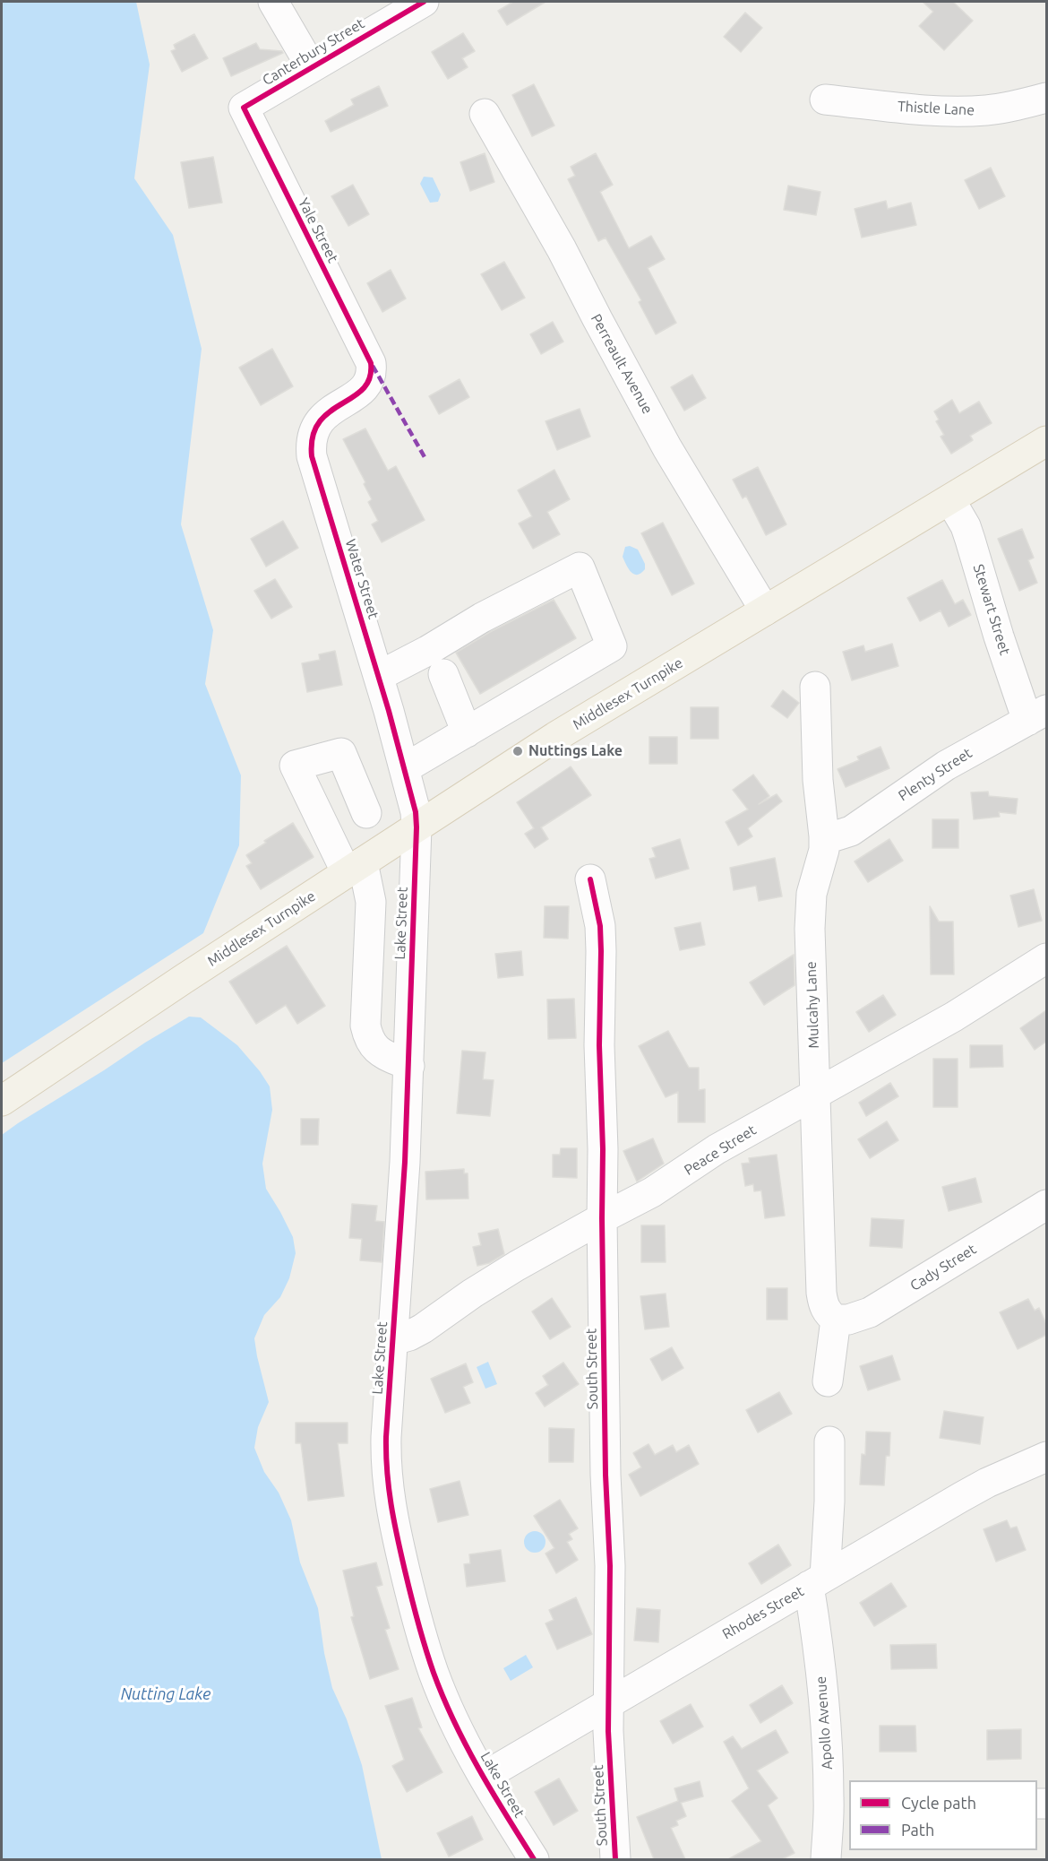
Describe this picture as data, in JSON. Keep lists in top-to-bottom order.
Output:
{
  "streets": {
    "main road": ["Middlesex Turnpike"],
    "street": [
      "Canterbury Street",
      "Thistle Lane",
      "Yale Street",
      "Perreault Avenue",
      "Water Street",
      "Stewart Street",
      "Plenty Street",
      "Lake Street",
      "Mulcahy Lane",
      "Peace Street",
      "Cady Street",
      "South Street",
      "Rhodes Street",
      "Apollo Avenue"
    ]
  },
  "crossings": [
    ["Canterbury Street", "Yale Street"],
    ["Yale Street", "Water Street"],
    ["Perreault Avenue", "Middlesex Turnpike"],
    ["Water Street", "Middlesex Turnpike"],
    ["Water Street", "Lake Street"],
    ["Stewart Street", "Middlesex Turnpike"],
    ["Stewart Street", "Plenty Street"],
    ["Middlesex Turnpike", "Lake Street"],
    ["Plenty Street", "Mulcahy Lane"],
    ["Lake Street", "Peace Street"],
    ["Lake Street", "Rhodes Street"],
    ["Mulcahy Lane", "Peace Street"],
    ["Mulcahy Lane", "Cady Street"],
    ["Peace Street", "South Street"],
    ["South Street", "Rhodes Street"],
    ["Rhodes Street", "Apollo Avenue"]
  ],
  "water": ["Nutting Lake"],
  "places": ["Nuttings Lake"],
  "legend": ["Cycle path", "Path"]
}
